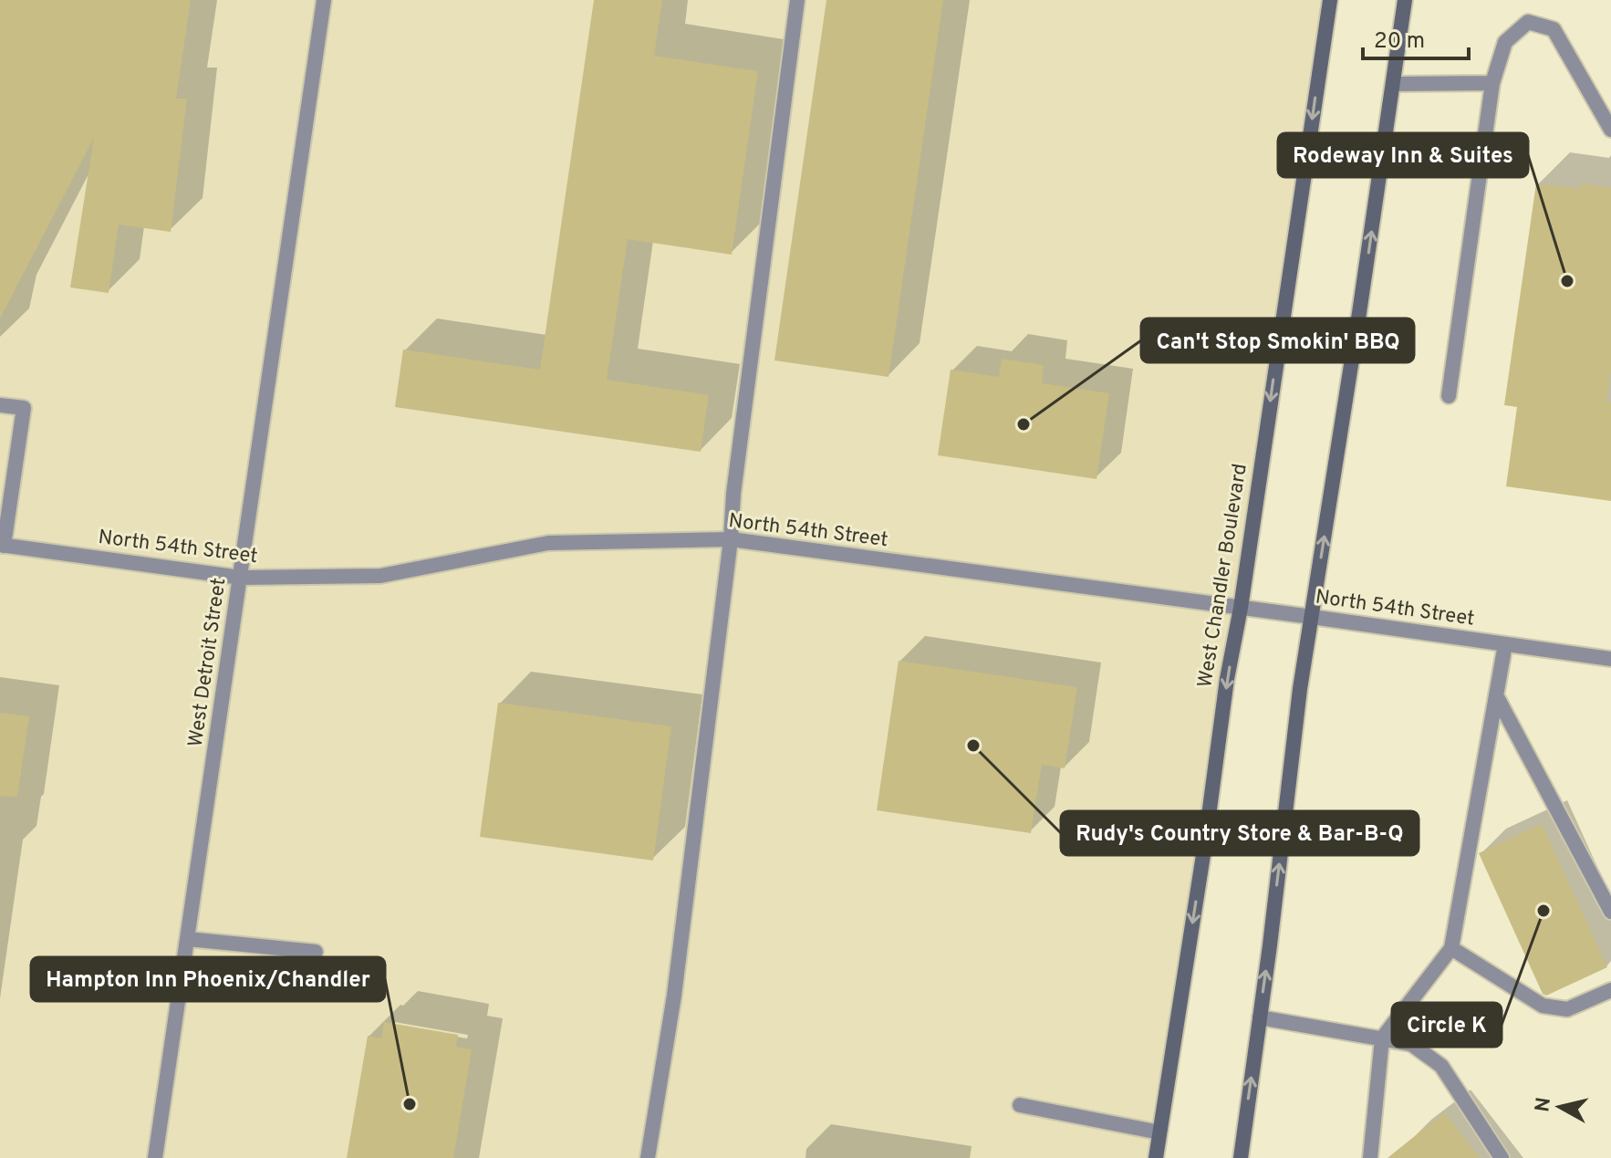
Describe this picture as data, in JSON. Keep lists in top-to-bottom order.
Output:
{
  "streets": {
    "main road": ["West Chandler Boulevard"],
    "street": ["North 54th Street", "West Detroit Street"]
  },
  "crossings": [
    ["North 54th Street", "West Chandler Boulevard"],
    ["North 54th Street", "West Detroit Street"]
  ],
  "places": [
    "Rodeway Inn & Suites",
    "Can't Stop Smokin' BBQ",
    "Rudy's Country Store & Bar-B-Q",
    "Circle K",
    "Hampton Inn Phoenix/Chandler"
  ],
  "scale_bar": "20 m",
  "north": "left"
}
